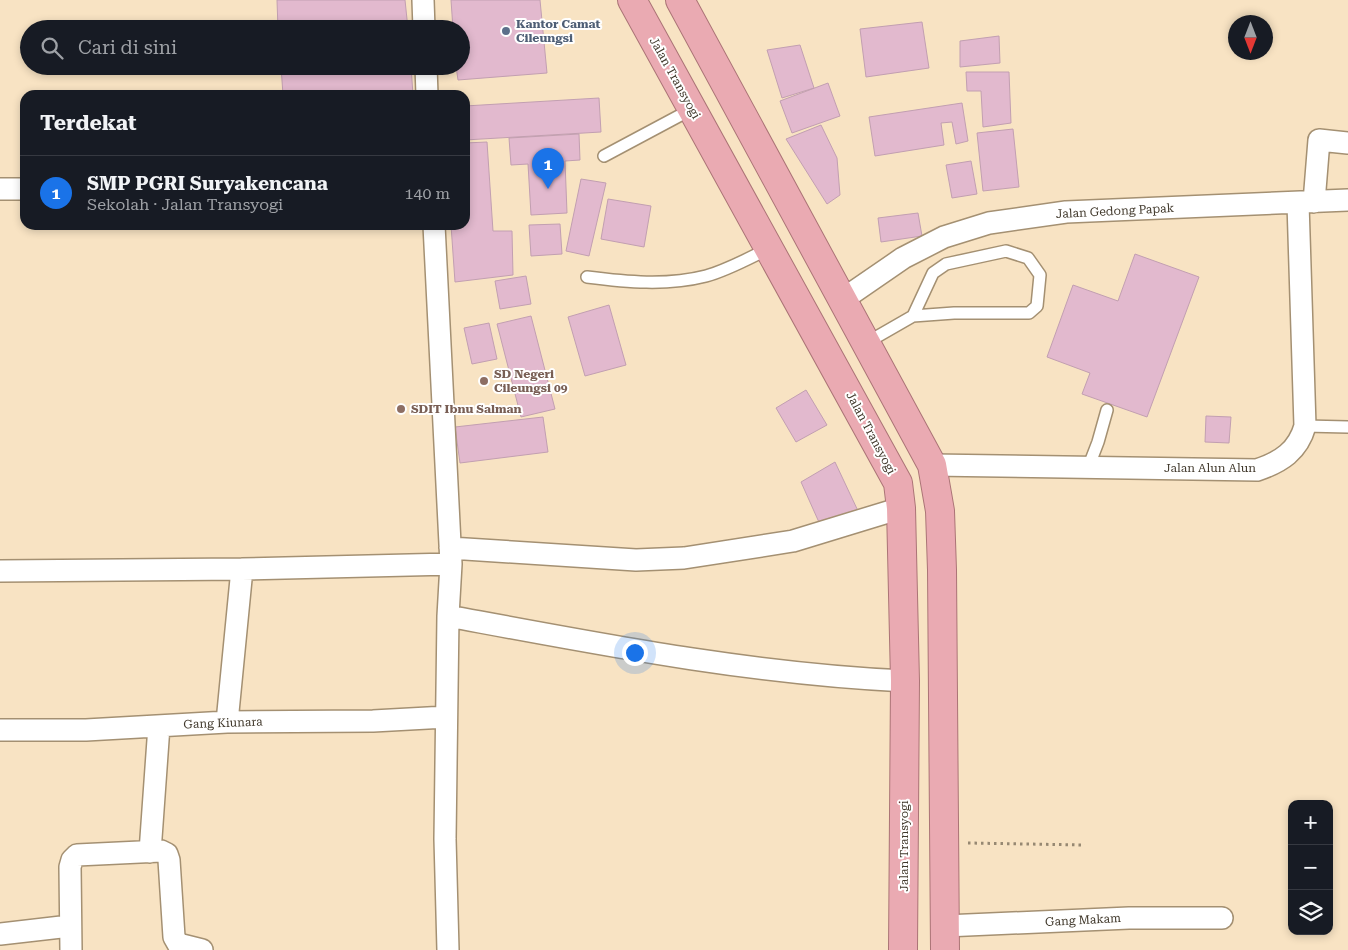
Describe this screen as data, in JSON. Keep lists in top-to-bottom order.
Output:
{
  "streets": {
    "highway": ["Jalan Transyogi"],
    "street": [
      "Jalan Gedong Papak",
      "Jalan Alun Alun",
      "Gang Kiunara",
      "Gang Makam"
    ]
  },
  "crossings": [
    ["Jalan Gedong Papak", "Jalan Alun Alun"]
  ],
  "places": ["Kantor Camat Cileungsi", "SD Negeri Cileungsi 09", "SDIT Ibnu Salman"],
  "north": "bottom",
  "page": {
    "search": "Cari di sini",
    "heading": "Terdekat",
    "pins": "1",
    "list": [
      {
        "mark": "1",
        "name": "SMP PGRI Suryakencana",
        "note": "Sekolah · Jalan Transyogi",
        "value": "140 m"
      }
    ],
    "map_buttons": ["+", "−"]
  }
}
